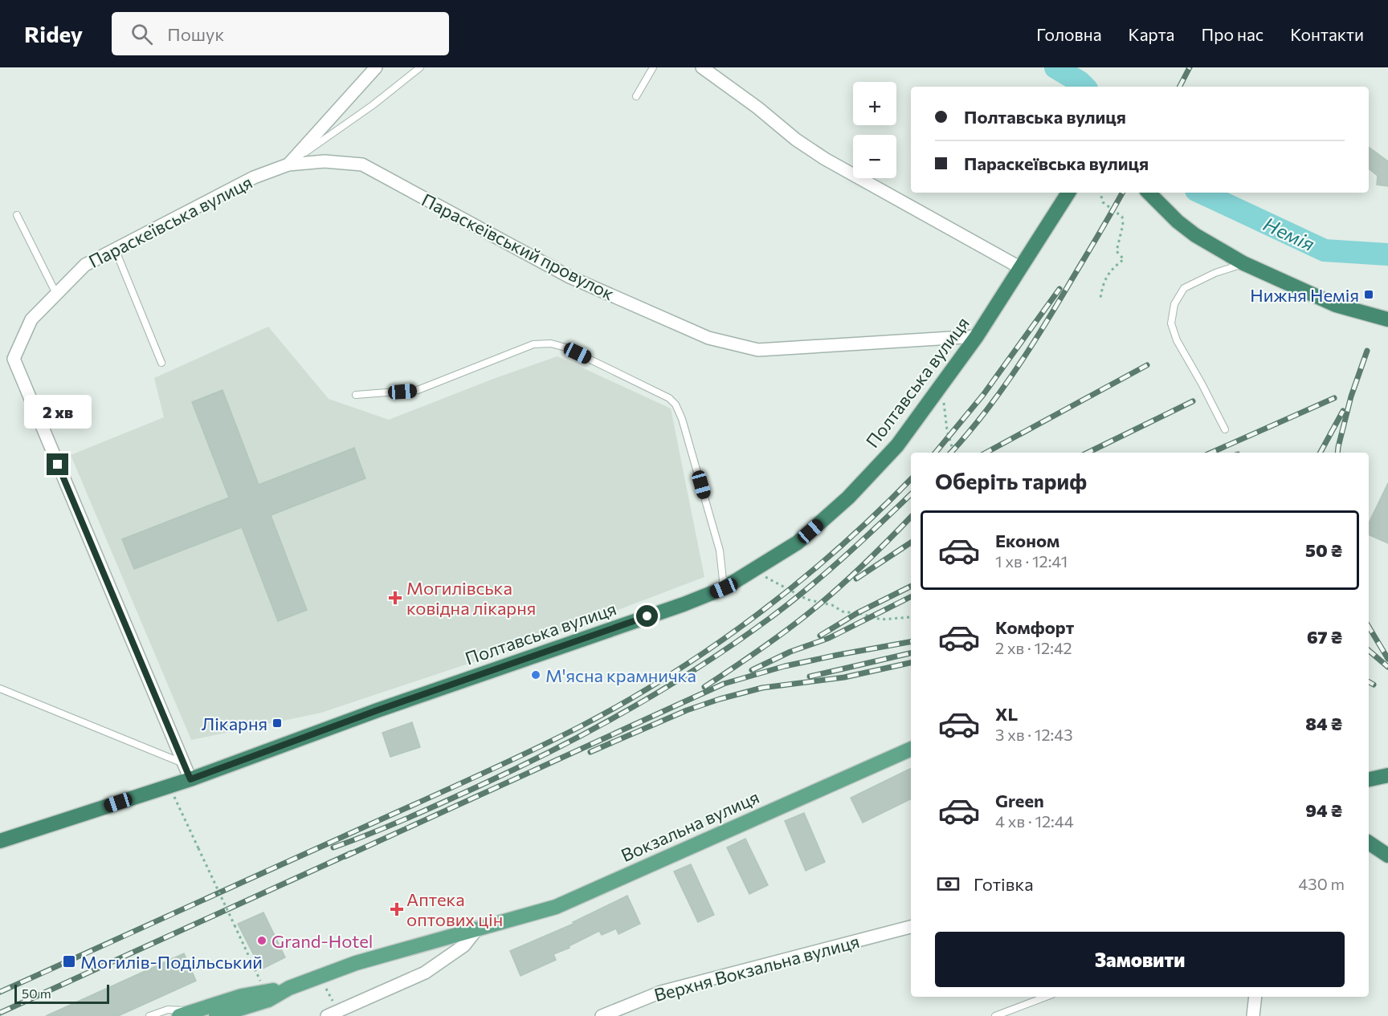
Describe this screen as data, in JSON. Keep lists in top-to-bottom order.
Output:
{
  "streets": {
    "highway": ["Полтавська вулиця"],
    "main road": ["Вокзальна вулиця"],
    "street": ["Параскеївська вулиця", "Параскеївський провулок", "Верхня Вокзальна вулиця"]
  },
  "crossings": [
    ["Параскеївська вулиця", "Параскеївський провулок"],
    ["Параскеївська вулиця", "Полтавська вулиця"],
    ["Параскеївський провулок", "Полтавська вулиця"]
  ],
  "water": ["Немія"],
  "places": {
    "transit": ["Нижня Немія", "Лікарня", "Могилів-Подільський"],
    "health": ["Могилівська ковідна лікарня", "Аптека оптових цін"],
    "other": ["М'ясна крамничка", "Grand-Hotel"]
  },
  "scale_bar": "50 m",
  "page": {
    "header": "Ridey",
    "search": "Пошук",
    "nav": [
      "Головна",
      "Карта",
      "Про нас",
      "Контакти"
    ],
    "map_buttons": ["+", "−"],
    "banner": ["Полтавська вулиця", "Параскеївська вулиця"],
    "bubble": "2 хв",
    "heading": "Оберіть тариф",
    "list": [
      {
        "name": "Економ",
        "note": "1 хв · 12:41",
        "value": "50 ₴"
      },
      {
        "name": "Комфорт",
        "note": "2 хв · 12:42",
        "value": "67 ₴"
      },
      {
        "name": "XL",
        "note": "3 хв · 12:43",
        "value": "84 ₴"
      },
      {
        "name": "Green",
        "note": "4 хв · 12:44",
        "value": "94 ₴"
      }
    ],
    "pay": ["Готівка", "430 m"],
    "buttons": "Замовити",
    "scale": "50 m"
  }
}
